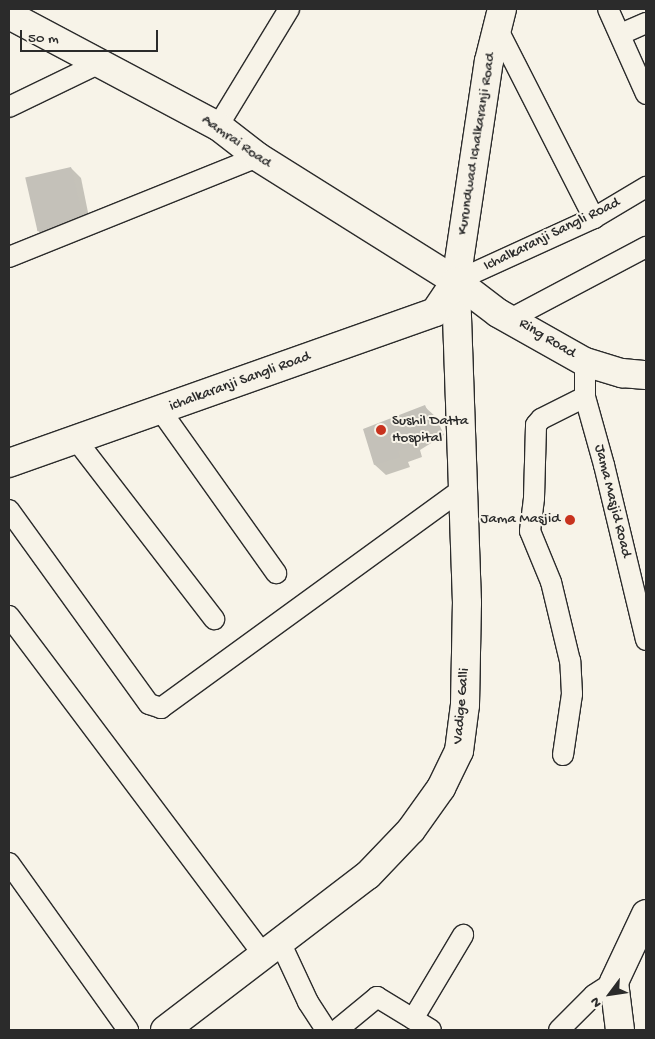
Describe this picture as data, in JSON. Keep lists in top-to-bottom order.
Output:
{
  "streets": {
    "main road": [
      "Aamrai Road",
      "Kurundwad Ichalkaranji Road",
      "Ring Road",
      "ichalkaranji Sangli Road",
      "Vadige Galli"
    ],
    "street": ["Ichalkaranji Sangli Road", "Jama Masjid Road"]
  },
  "crossings": [
    ["Aamrai Road", "Kurundwad Ichalkaranji Road"],
    ["Aamrai Road", "Ichalkaranji Sangli Road"],
    ["Aamrai Road", "Ring Road"],
    ["Aamrai Road", "ichalkaranji Sangli Road"],
    ["Aamrai Road", "Vadige Galli"],
    ["Kurundwad Ichalkaranji Road", "Ichalkaranji Sangli Road"],
    ["Kurundwad Ichalkaranji Road", "Ring Road"],
    ["Kurundwad Ichalkaranji Road", "ichalkaranji Sangli Road"],
    ["Kurundwad Ichalkaranji Road", "Vadige Galli"],
    ["Ichalkaranji Sangli Road", "Ring Road"],
    ["Ichalkaranji Sangli Road", "ichalkaranji Sangli Road"],
    ["Ichalkaranji Sangli Road", "Vadige Galli"],
    ["Ring Road", "ichalkaranji Sangli Road"],
    ["Ring Road", "Jama Masjid Road"],
    ["Ring Road", "Vadige Galli"],
    ["ichalkaranji Sangli Road", "Vadige Galli"]
  ],
  "places": ["Sushil Datta Hospital", "Jama Masjid"],
  "scale_bar": "50 m",
  "north": "bottom left"
}
